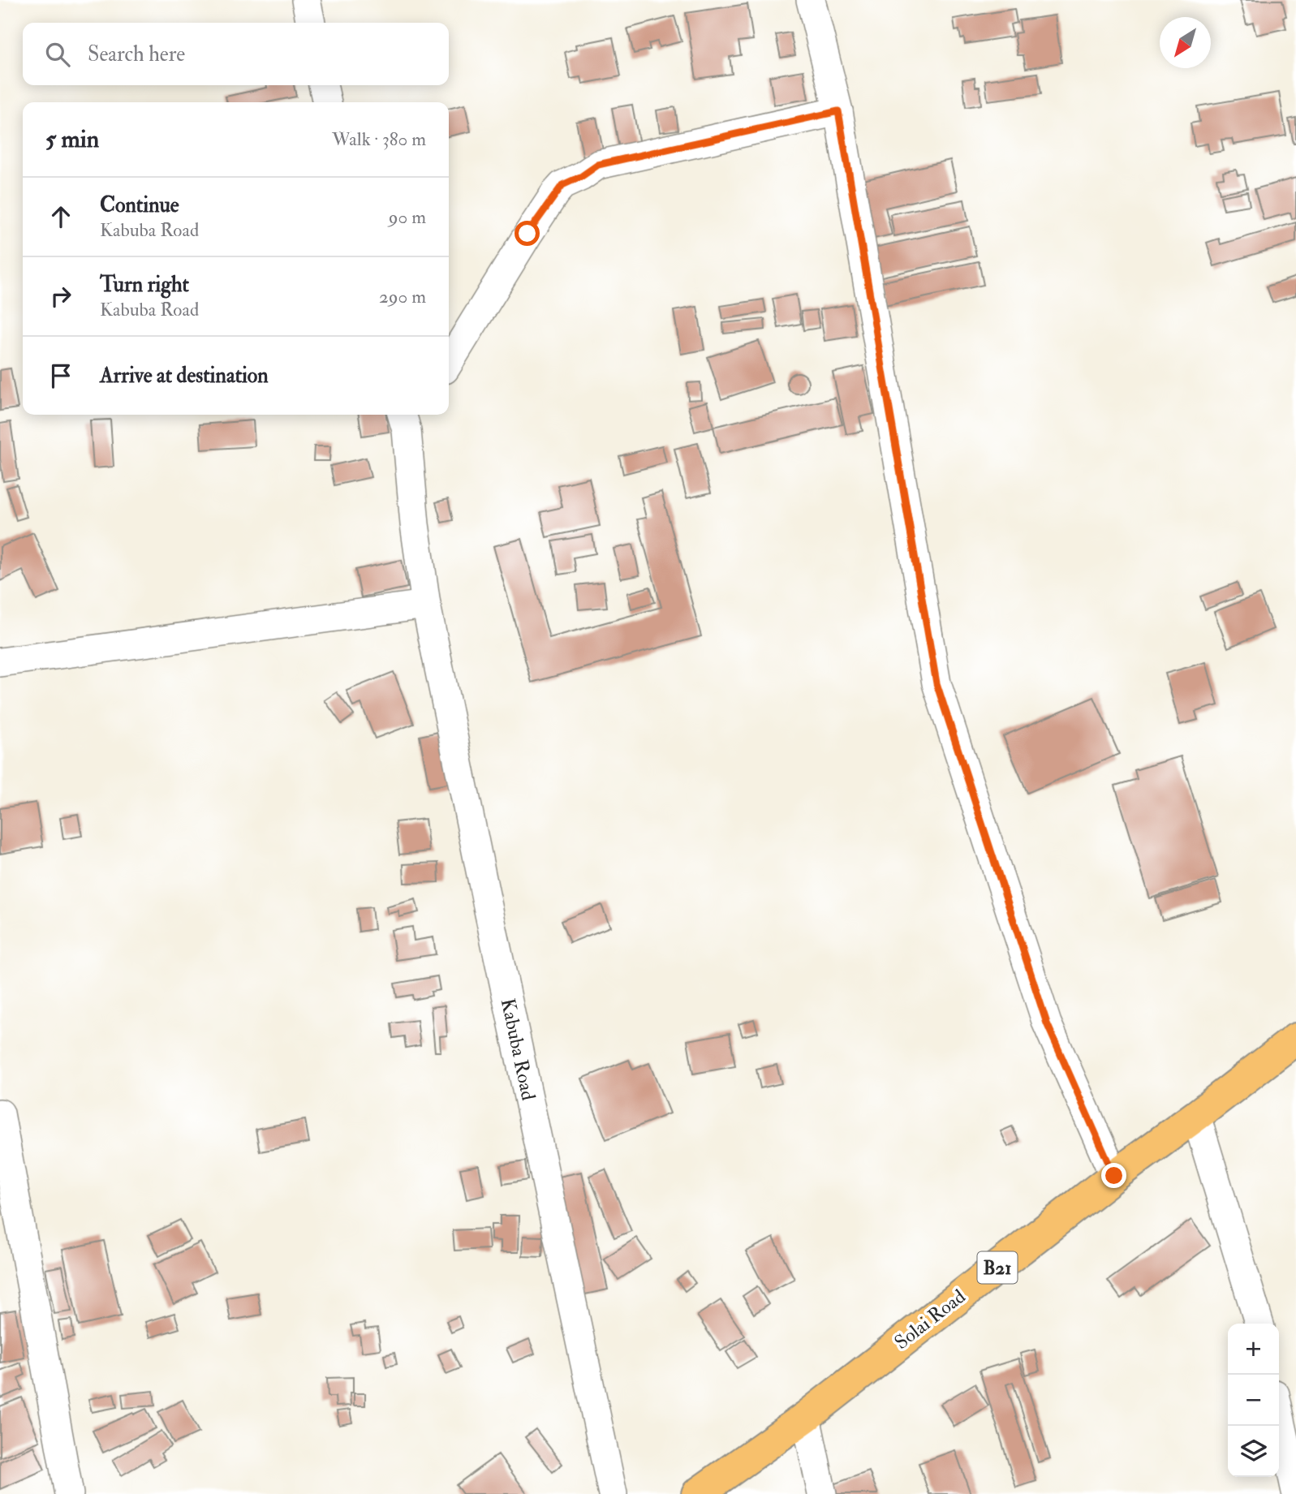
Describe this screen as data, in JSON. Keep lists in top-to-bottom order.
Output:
{
  "streets": {
    "highway": ["B21", "Solai Road"],
    "street": ["Kabuba Road"]
  },
  "north": "bottom left",
  "page": {
    "search": "Search here",
    "heading": ["5 min", "Walk · 380 m"],
    "list": [
      ["Continue", "Kabuba Road", "90 m"],
      ["Turn right", "Kabuba Road", "290 m"],
      "Arrive at destination"
    ],
    "map_buttons": ["+", "−"]
  }
}
